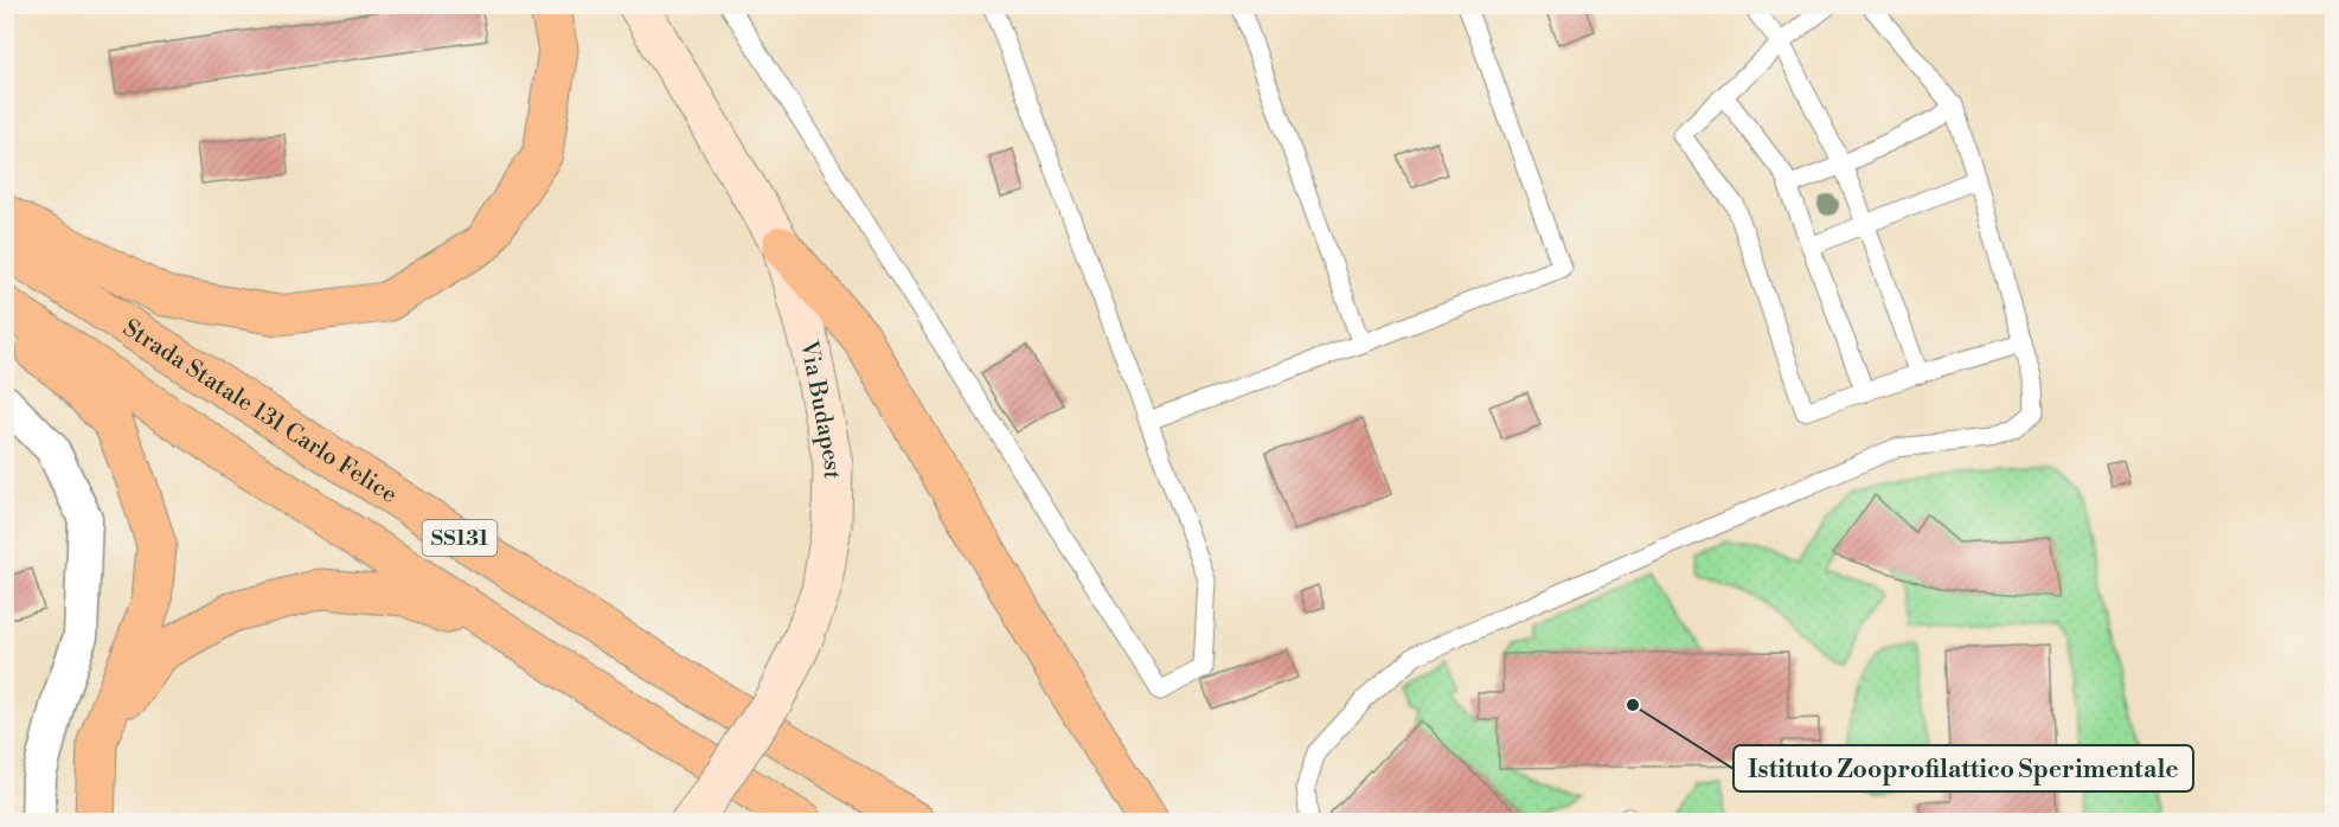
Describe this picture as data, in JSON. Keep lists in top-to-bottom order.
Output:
{
  "streets": {
    "highway": ["Strada Statale 131 Carlo Felice", "SS131"],
    "main road": ["Via Budapest"]
  },
  "places": ["Istituto Zooprofilattico Sperimentale"]
}
